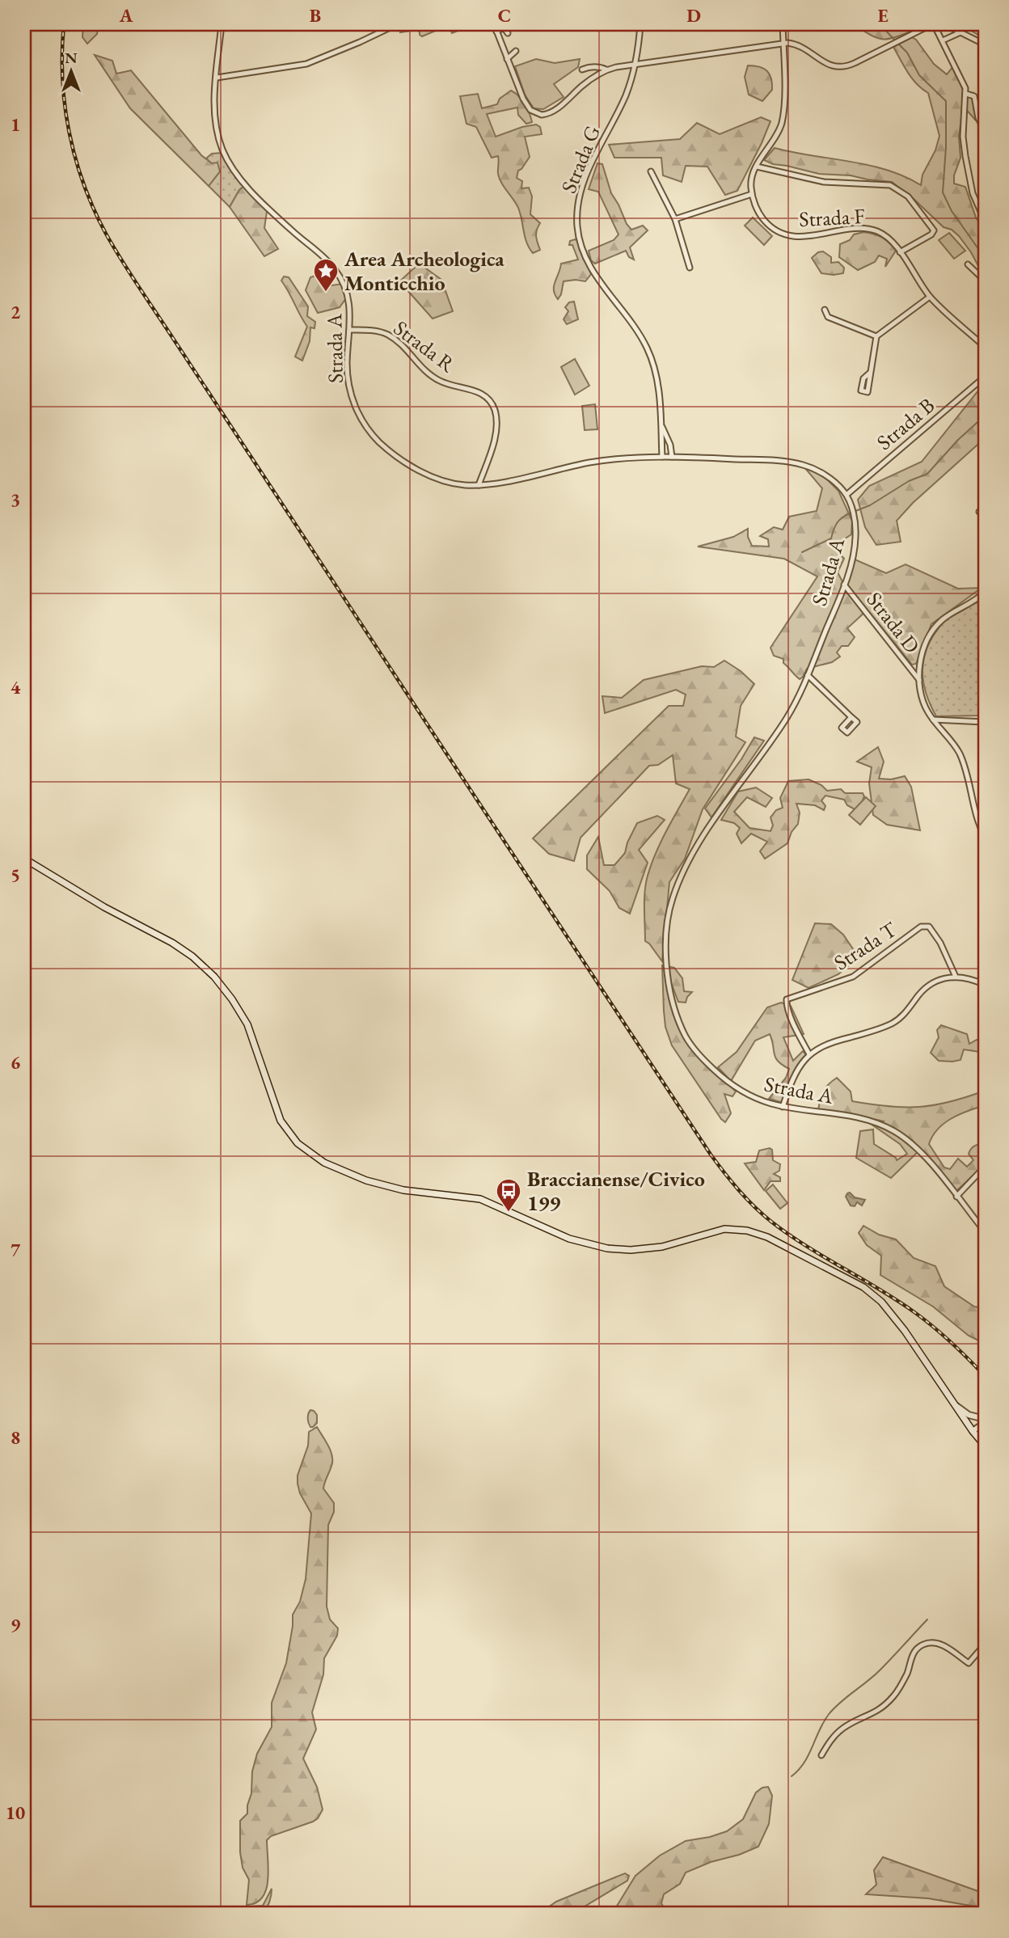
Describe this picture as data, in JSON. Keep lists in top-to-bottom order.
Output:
{
  "streets": {
    "street": [
      "Strada G",
      "Strada F",
      "Strada R",
      "Strada A",
      "Strada B",
      "Strada D",
      "Strada T"
    ]
  },
  "crossings": [
    ["Strada G", "Strada A"],
    ["Strada R", "Strada A"],
    ["Strada A", "Strada B"],
    ["Strada A", "Strada D"]
  ],
  "places": {
    "place": ["Area Archeologica Monticchio"],
    "bus stop": ["Braccianense/Civico 199"]
  },
  "north": "top",
  "grid": {
    "columns": [
      "A",
      "B",
      "C",
      "D",
      "E"
    ],
    "rows": [
      "1",
      "2",
      "3",
      "4",
      "5",
      "6",
      "7",
      "8",
      "9",
      "10"
    ]
  }
}
